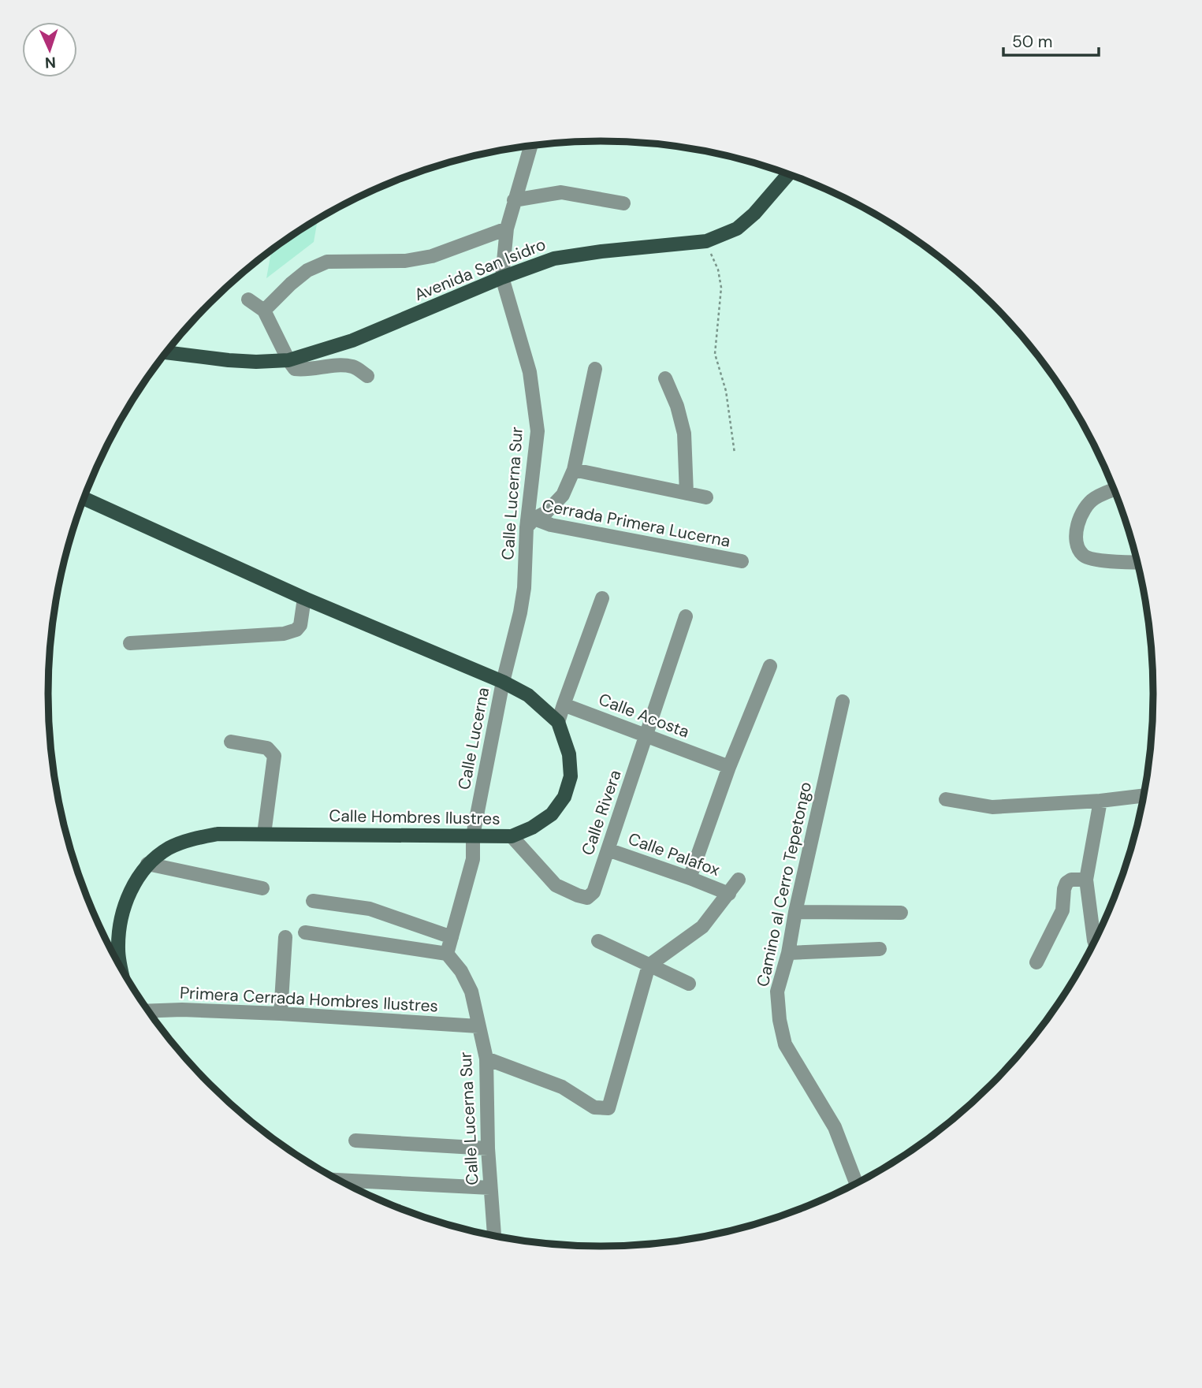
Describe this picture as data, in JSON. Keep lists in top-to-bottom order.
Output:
{
  "streets": {
    "main road": ["Avenida San Isidro", "Calle Hombres Ilustres"],
    "street": [
      "Calle Lucerna Sur",
      "Cerrada Primera Lucerna",
      "Calle Acosta",
      "Calle Lucerna",
      "Calle Rivera",
      "Calle Palafox",
      "Camino al Cerro Tepetongo",
      "Primera Cerrada Hombres Ilustres"
    ]
  },
  "crossings": [
    ["Avenida San Isidro", "Calle Lucerna Sur"],
    ["Calle Lucerna Sur", "Cerrada Primera Lucerna"],
    ["Calle Lucerna Sur", "Calle Lucerna"],
    ["Calle Lucerna Sur", "Calle Hombres Ilustres"],
    ["Calle Lucerna Sur", "Primera Cerrada Hombres Ilustres"],
    ["Calle Acosta", "Calle Rivera"],
    ["Calle Lucerna", "Calle Hombres Ilustres"],
    ["Calle Rivera", "Calle Hombres Ilustres"],
    ["Calle Rivera", "Calle Palafox"]
  ],
  "scale_bar": "50 m",
  "north": "bottom"
}
